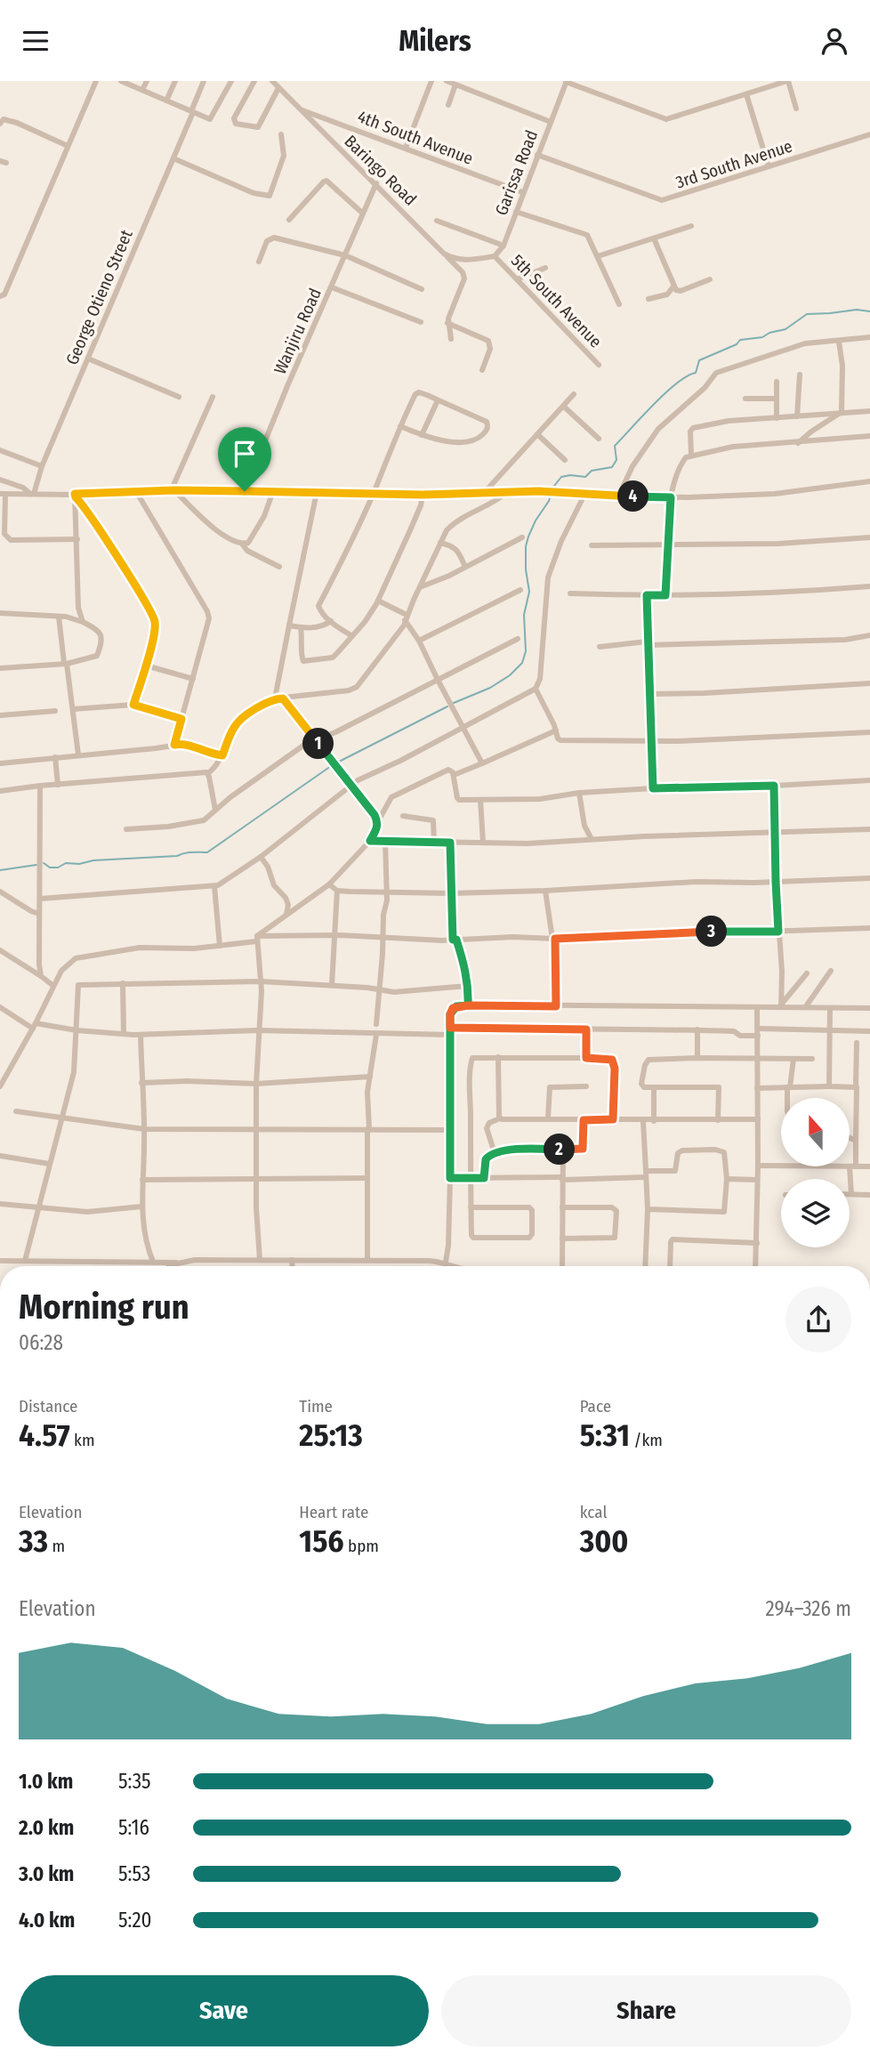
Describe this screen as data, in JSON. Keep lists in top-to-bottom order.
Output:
{
  "streets": {
    "street": [
      "4th South Avenue",
      "3rd South Avenue",
      "Baringo Road",
      "Garissa Road",
      "George Otieno Street",
      "5th South Avenue",
      "Wanjiru Road"
    ]
  },
  "crossings": [
    ["4th South Avenue", "Baringo Road"],
    ["4th South Avenue", "Garissa Road"],
    ["3rd South Avenue", "Garissa Road"],
    ["Baringo Road", "Wanjiru Road"],
    ["Garissa Road", "5th South Avenue"]
  ],
  "north": "top",
  "page": {
    "header": "Milers",
    "pins": [
      "4",
      "1",
      "3",
      "2"
    ],
    "heading": ["Morning run", "06:28"],
    "stats": [
      ["Distance", "4.57 km"],
      ["Time", "25:13"],
      ["Pace", "5:31 /km"],
      ["Elevation", "33 m"],
      ["Heart rate", "156 bpm"],
      ["kcal", "300"]
    ],
    "chart": ["Elevation", "294–326 m"],
    "list": [
      {
        "name": "1.0 km",
        "note": "5:35"
      },
      {
        "name": "2.0 km",
        "note": "5:16"
      },
      {
        "name": "3.0 km",
        "note": "5:53"
      },
      {
        "name": "4.0 km",
        "note": "5:20"
      }
    ],
    "buttons": ["Save", "Share"]
  }
}
